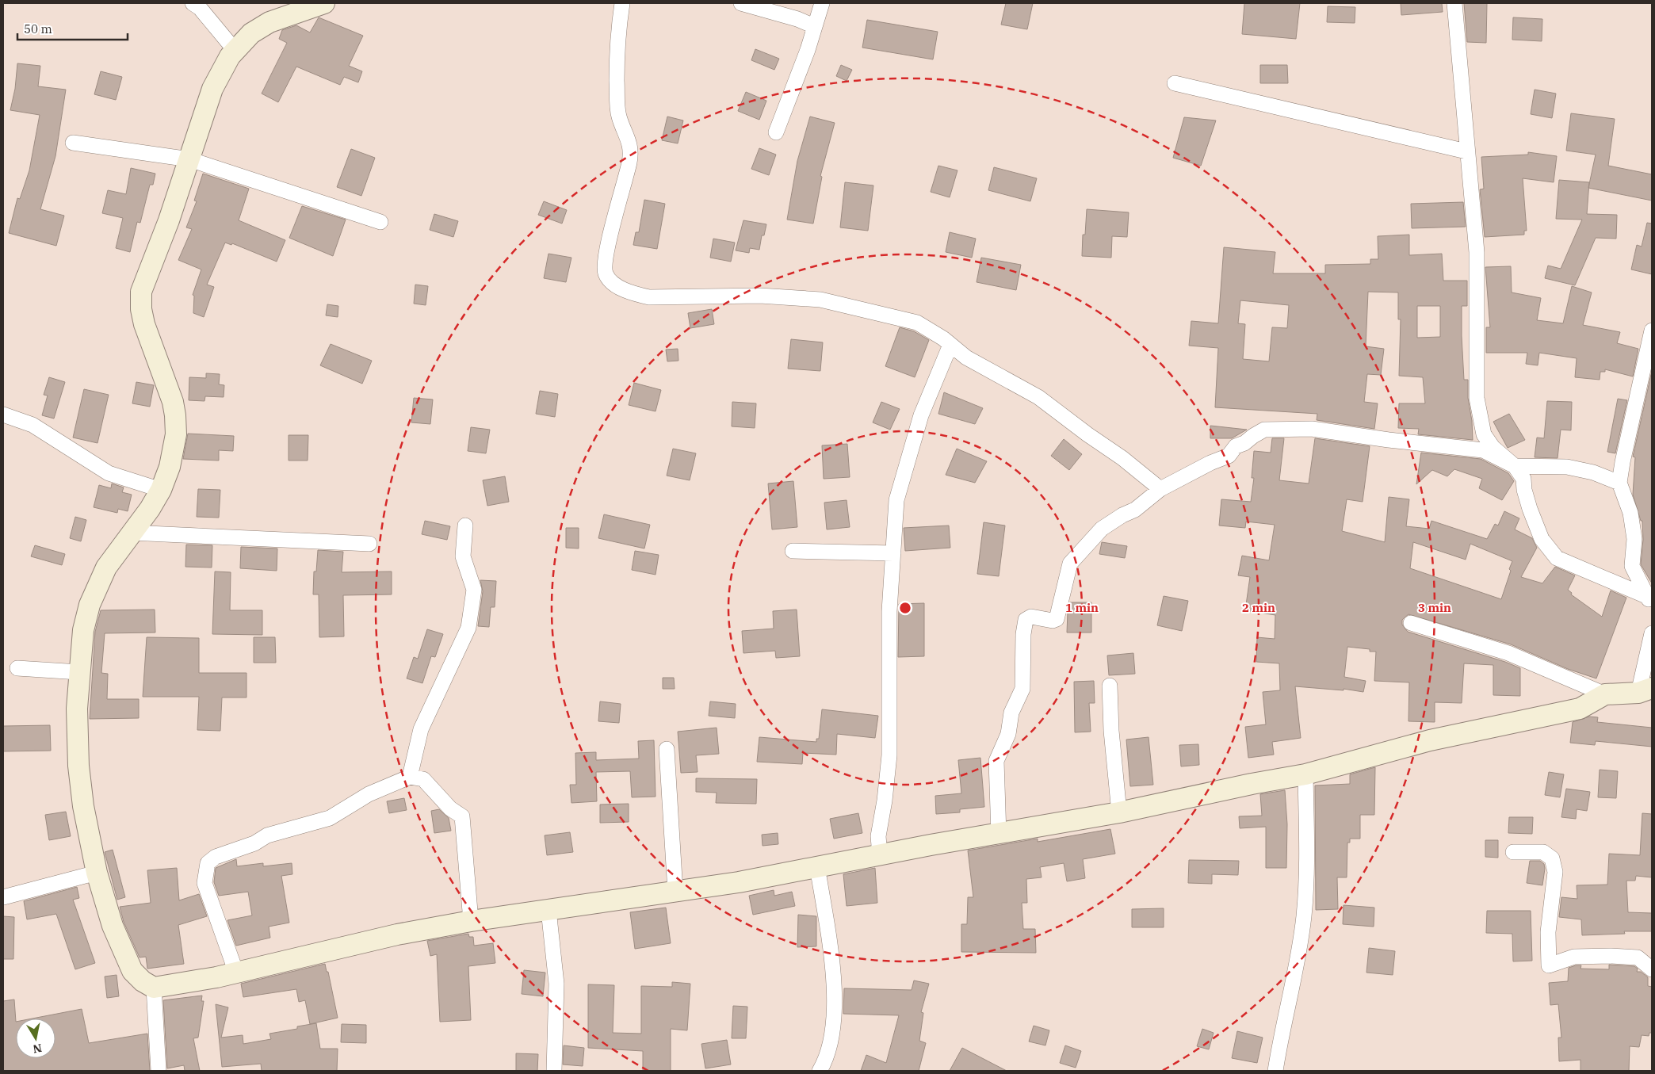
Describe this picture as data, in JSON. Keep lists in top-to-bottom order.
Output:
{
  "scale_bar": "50 m",
  "north": "bottom",
  "rings": ["1 min", "2 min", "3 min"]
}
